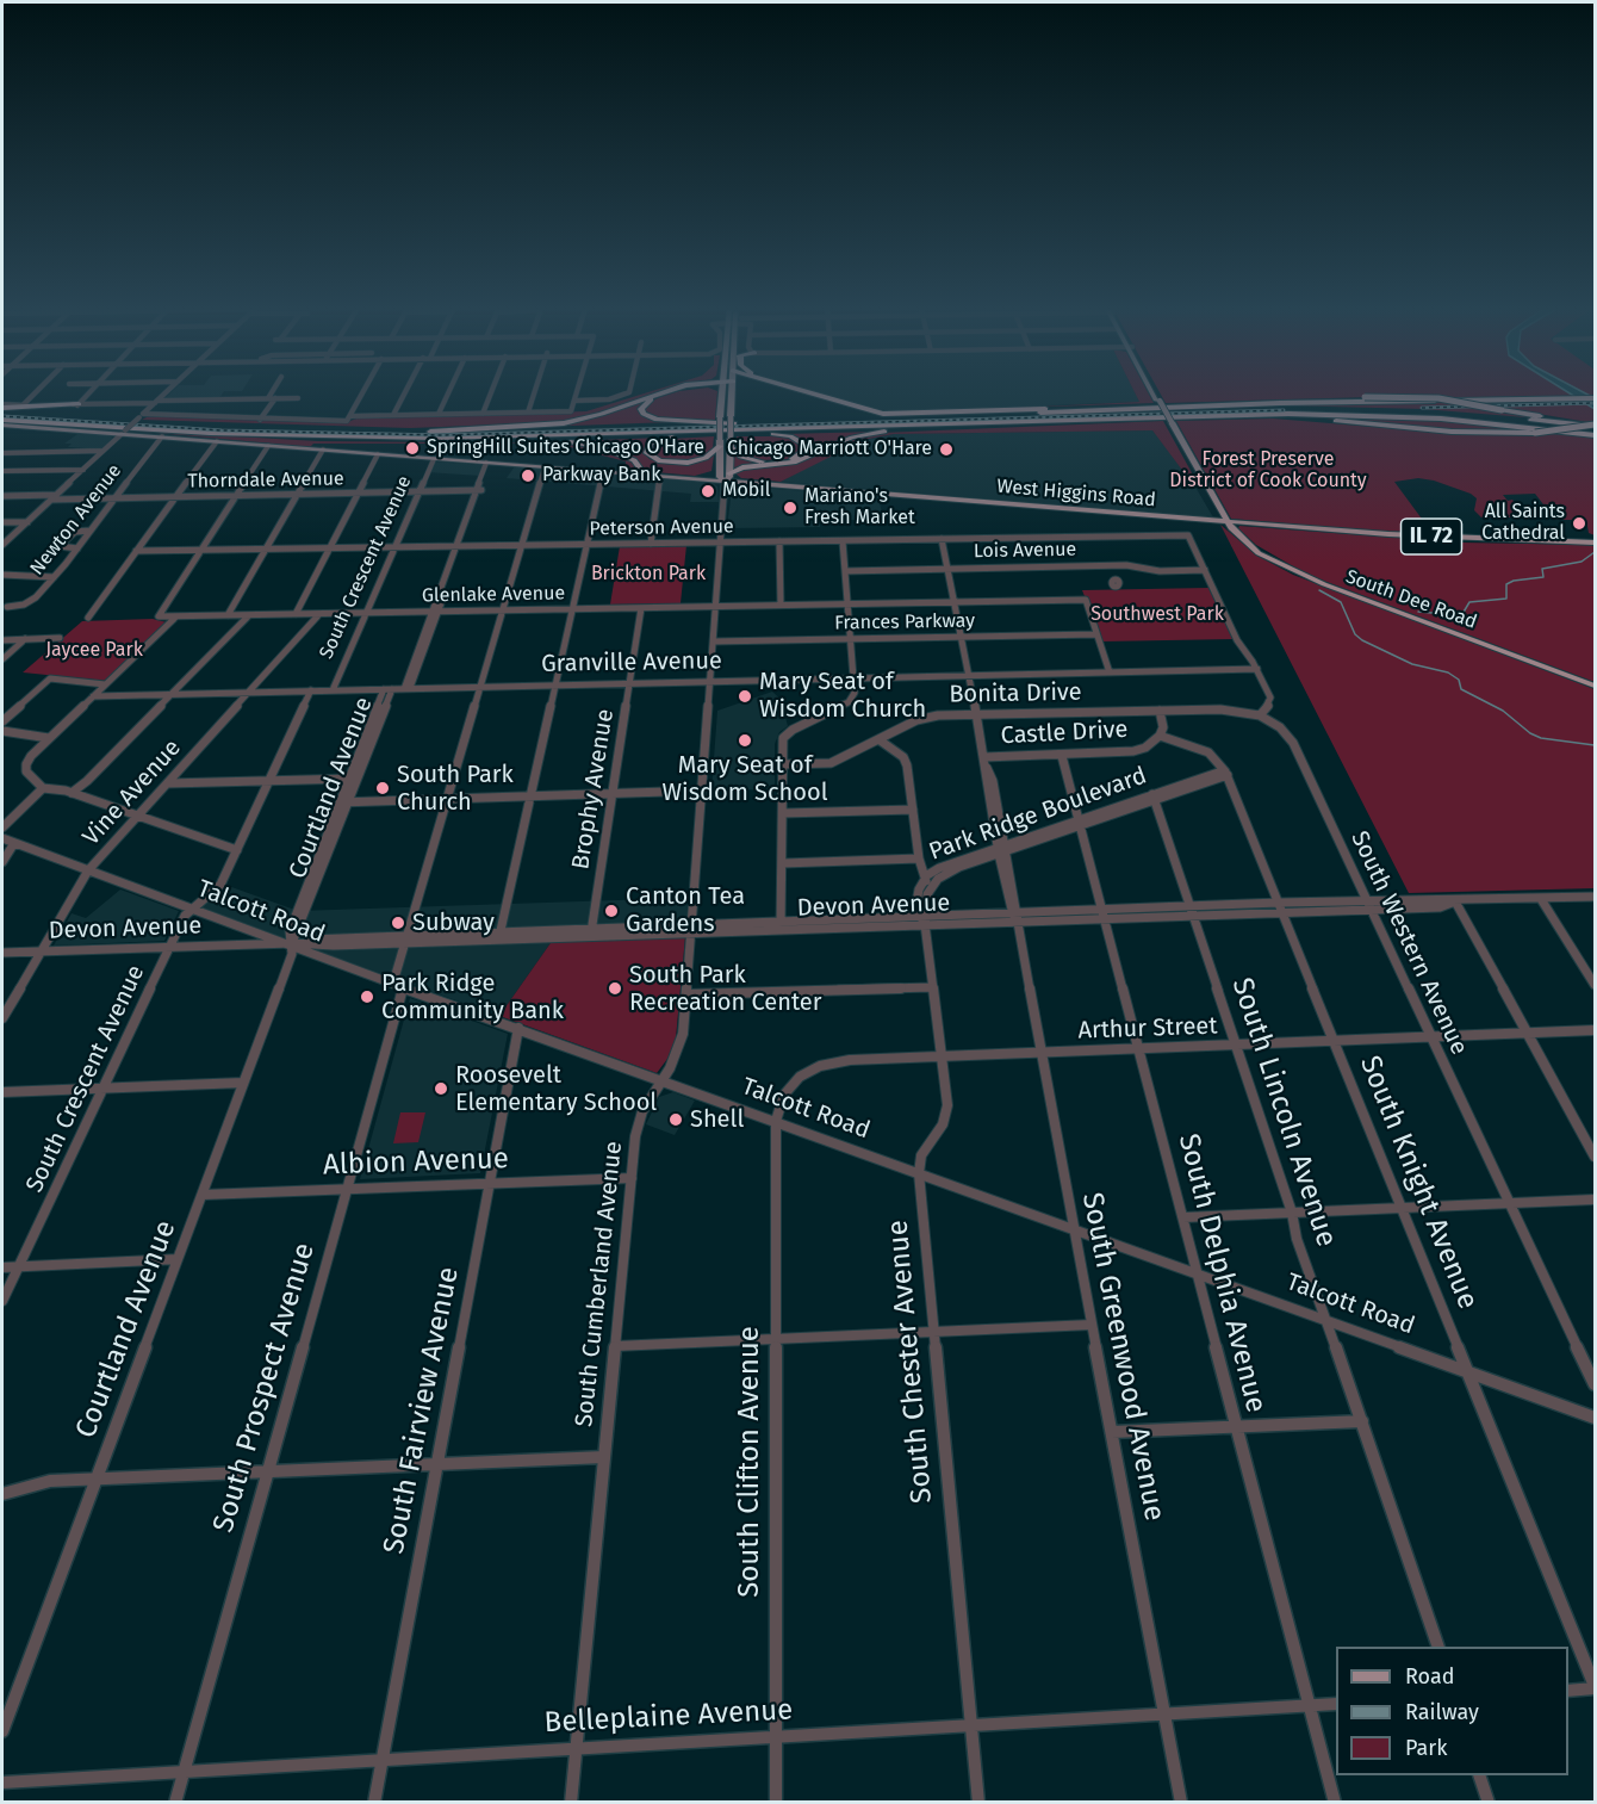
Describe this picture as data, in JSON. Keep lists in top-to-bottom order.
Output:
{
  "streets": {
    "main road": ["West Higgins Road", "IL 72", "South Dee Road"],
    "street": [
      "Thorndale Avenue",
      "Newton Avenue",
      "Peterson Avenue",
      "Lois Avenue",
      "South Crescent Avenue",
      "Glenlake Avenue",
      "Frances Parkway",
      "Granville Avenue",
      "Bonita Drive",
      "Castle Drive",
      "Courtland Avenue",
      "Brophy Avenue",
      "Vine Avenue",
      "Park Ridge Boulevard",
      "Devon Avenue",
      "Talcott Road",
      "South Western Avenue",
      "Arthur Street",
      "South Lincoln Avenue",
      "Albion Avenue",
      "South Knight Avenue",
      "South Delphia Avenue",
      "South Cumberland Avenue",
      "South Greenwood Avenue",
      "South Chester Avenue",
      "South Prospect Avenue",
      "South Fairview Avenue",
      "South Clifton Avenue",
      "Belleplaine Avenue"
    ]
  },
  "crossings": [
    ["Thorndale Avenue", "Newton Avenue"],
    ["Thorndale Avenue", "South Crescent Avenue"],
    ["Thorndale Avenue", "Courtland Avenue"],
    ["West Higgins Road", "Newton Avenue"],
    ["West Higgins Road", "South Crescent Avenue"],
    ["West Higgins Road", "South Dee Road"],
    ["West Higgins Road", "Courtland Avenue"],
    ["West Higgins Road", "South Cumberland Avenue"],
    ["West Higgins Road", "South Prospect Avenue"],
    ["Peterson Avenue", "Lois Avenue"],
    ["Peterson Avenue", "South Crescent Avenue"],
    ["Peterson Avenue", "Glenlake Avenue"],
    ["Peterson Avenue", "Courtland Avenue"],
    ["Peterson Avenue", "South Cumberland Avenue"],
    ["Peterson Avenue", "South Greenwood Avenue"],
    ["Peterson Avenue", "South Prospect Avenue"],
    ["Lois Avenue", "South Greenwood Avenue"],
    ["South Crescent Avenue", "Glenlake Avenue"],
    ["South Crescent Avenue", "Granville Avenue"],
    ["South Crescent Avenue", "Devon Avenue"],
    ["South Crescent Avenue", "Talcott Road"],
    ["Glenlake Avenue", "Frances Parkway"],
    ["Glenlake Avenue", "Courtland Avenue"],
    ["Glenlake Avenue", "Brophy Avenue"],
    ["Glenlake Avenue", "Vine Avenue"],
    ["Glenlake Avenue", "South Cumberland Avenue"],
    ["Glenlake Avenue", "South Greenwood Avenue"],
    ["Glenlake Avenue", "South Prospect Avenue"],
    ["Frances Parkway", "South Cumberland Avenue"],
    ["Frances Parkway", "South Greenwood Avenue"],
    ["Granville Avenue", "Courtland Avenue"],
    ["Granville Avenue", "Brophy Avenue"],
    ["Granville Avenue", "Vine Avenue"],
    ["Granville Avenue", "South Cumberland Avenue"],
    ["Granville Avenue", "South Greenwood Avenue"],
    ["Granville Avenue", "South Prospect Avenue"],
    ["Bonita Drive", "Castle Drive"],
    ["Bonita Drive", "South Western Avenue"],
    ["Bonita Drive", "South Greenwood Avenue"],
    ["Castle Drive", "South Knight Avenue"],
    ["Castle Drive", "South Delphia Avenue"],
    ["Castle Drive", "South Greenwood Avenue"],
    ["Courtland Avenue", "Devon Avenue"],
    ["Courtland Avenue", "Talcott Road"],
    ["Courtland Avenue", "Albion Avenue"],
    ["Brophy Avenue", "Devon Avenue"],
    ["Vine Avenue", "Devon Avenue"],
    ["Vine Avenue", "Talcott Road"],
    ["Park Ridge Boulevard", "Devon Avenue"],
    ["Park Ridge Boulevard", "South Lincoln Avenue"],
    ["Park Ridge Boulevard", "South Knight Avenue"],
    ["Park Ridge Boulevard", "South Delphia Avenue"],
    ["Park Ridge Boulevard", "South Greenwood Avenue"],
    ["Park Ridge Boulevard", "South Chester Avenue"],
    ["Devon Avenue", "Talcott Road"],
    ["Devon Avenue", "South Western Avenue"],
    ["Devon Avenue", "South Lincoln Avenue"],
    ["Devon Avenue", "South Knight Avenue"],
    ["Devon Avenue", "South Delphia Avenue"],
    ["Devon Avenue", "South Cumberland Avenue"],
    ["Devon Avenue", "South Greenwood Avenue"],
    ["Devon Avenue", "South Chester Avenue"],
    ["Devon Avenue", "South Prospect Avenue"],
    ["Talcott Road", "Arthur Street"],
    ["Talcott Road", "South Lincoln Avenue"],
    ["Talcott Road", "South Knight Avenue"],
    ["Talcott Road", "South Delphia Avenue"],
    ["Talcott Road", "South Cumberland Avenue"],
    ["Talcott Road", "South Greenwood Avenue"],
    ["Talcott Road", "South Chester Avenue"],
    ["Talcott Road", "South Prospect Avenue"],
    ["Talcott Road", "South Fairview Avenue"],
    ["Talcott Road", "South Clifton Avenue"],
    ["South Western Avenue", "Arthur Street"],
    ["Arthur Street", "South Lincoln Avenue"],
    ["Arthur Street", "South Knight Avenue"],
    ["Arthur Street", "South Delphia Avenue"],
    ["Arthur Street", "South Greenwood Avenue"],
    ["Arthur Street", "South Chester Avenue"],
    ["Arthur Street", "South Clifton Avenue"],
    ["Albion Avenue", "South Cumberland Avenue"],
    ["Albion Avenue", "South Prospect Avenue"],
    ["Albion Avenue", "South Fairview Avenue"],
    ["South Delphia Avenue", "Belleplaine Avenue"],
    ["South Cumberland Avenue", "Belleplaine Avenue"],
    ["South Greenwood Avenue", "Belleplaine Avenue"],
    ["South Chester Avenue", "Belleplaine Avenue"],
    ["South Prospect Avenue", "Belleplaine Avenue"],
    ["South Fairview Avenue", "Belleplaine Avenue"],
    ["South Clifton Avenue", "Belleplaine Avenue"]
  ],
  "parks": [
    "Forest Preserve District of Cook County",
    "Brickton Park",
    "Southwest Park",
    "Jaycee Park"
  ],
  "places": [
    "SpringHill Suites Chicago O'Hare",
    "Chicago Marriott O'Hare",
    "Parkway Bank",
    "Mobil",
    "Mariano's Fresh Market",
    "All Saints Cathedral",
    "Mary Seat of Wisdom Church",
    "Mary Seat of Wisdom School",
    "South Park Church",
    "Canton Tea Gardens",
    "Subway",
    "South Park Recreation Center",
    "Park Ridge Community Bank",
    "Roosevelt Elementary School",
    "Shell"
  ],
  "legend": ["Road", "Railway", "Park"]
}
